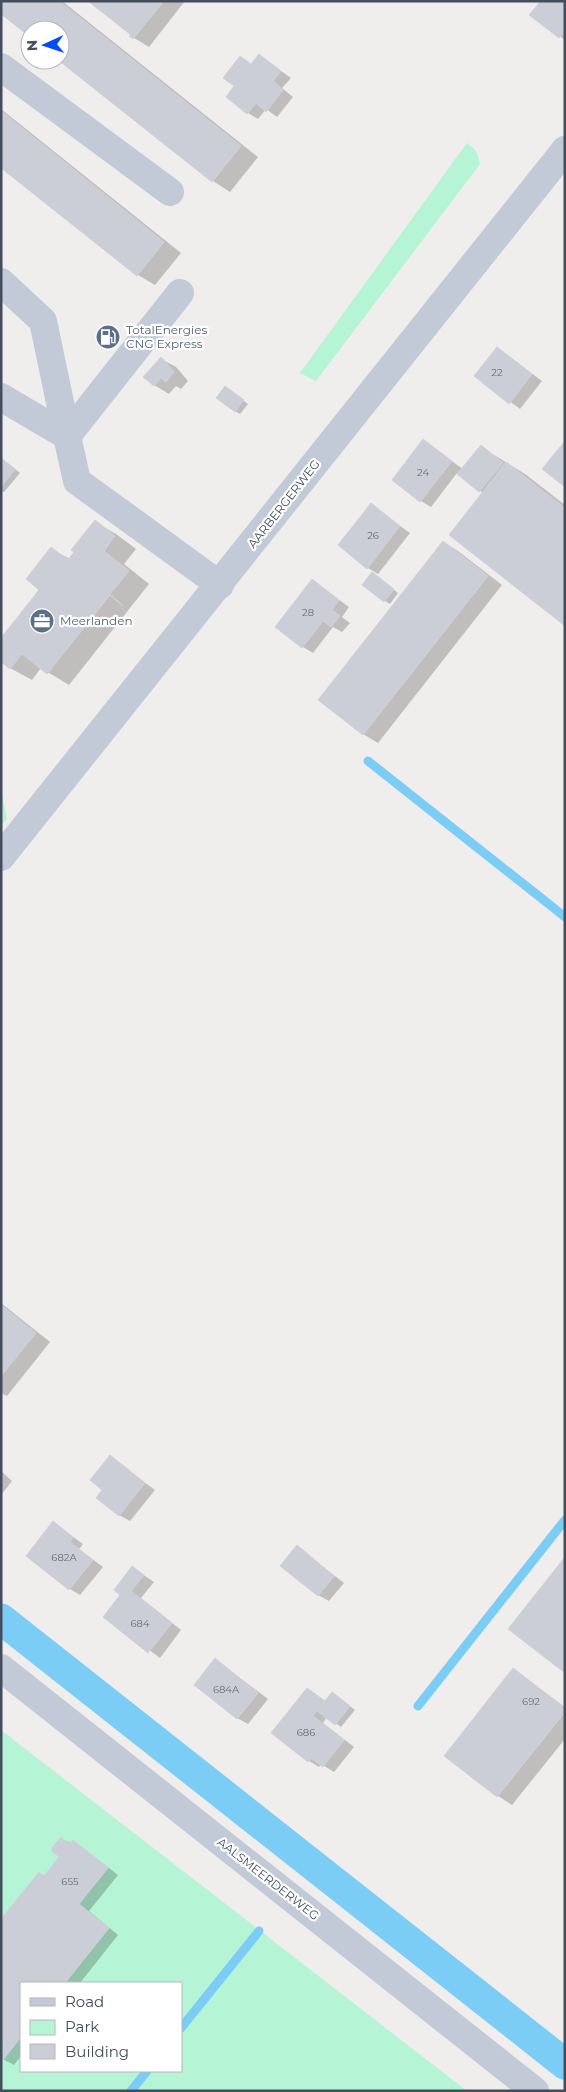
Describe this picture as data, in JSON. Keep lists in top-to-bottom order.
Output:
{
  "streets": {
    "street": ["AARBERGERWEG", "AALSMEERDERWEG"]
  },
  "places": {
    "fuel station": ["TotalEnergies CNG Express"],
    "office": ["Meerlanden"]
  },
  "house_numbers": [
    "22",
    "24",
    "26",
    "28",
    "682A",
    "684",
    "684A",
    "692",
    "686",
    "655"
  ],
  "legend": ["Road", "Park", "Building"],
  "north": "left"
}
